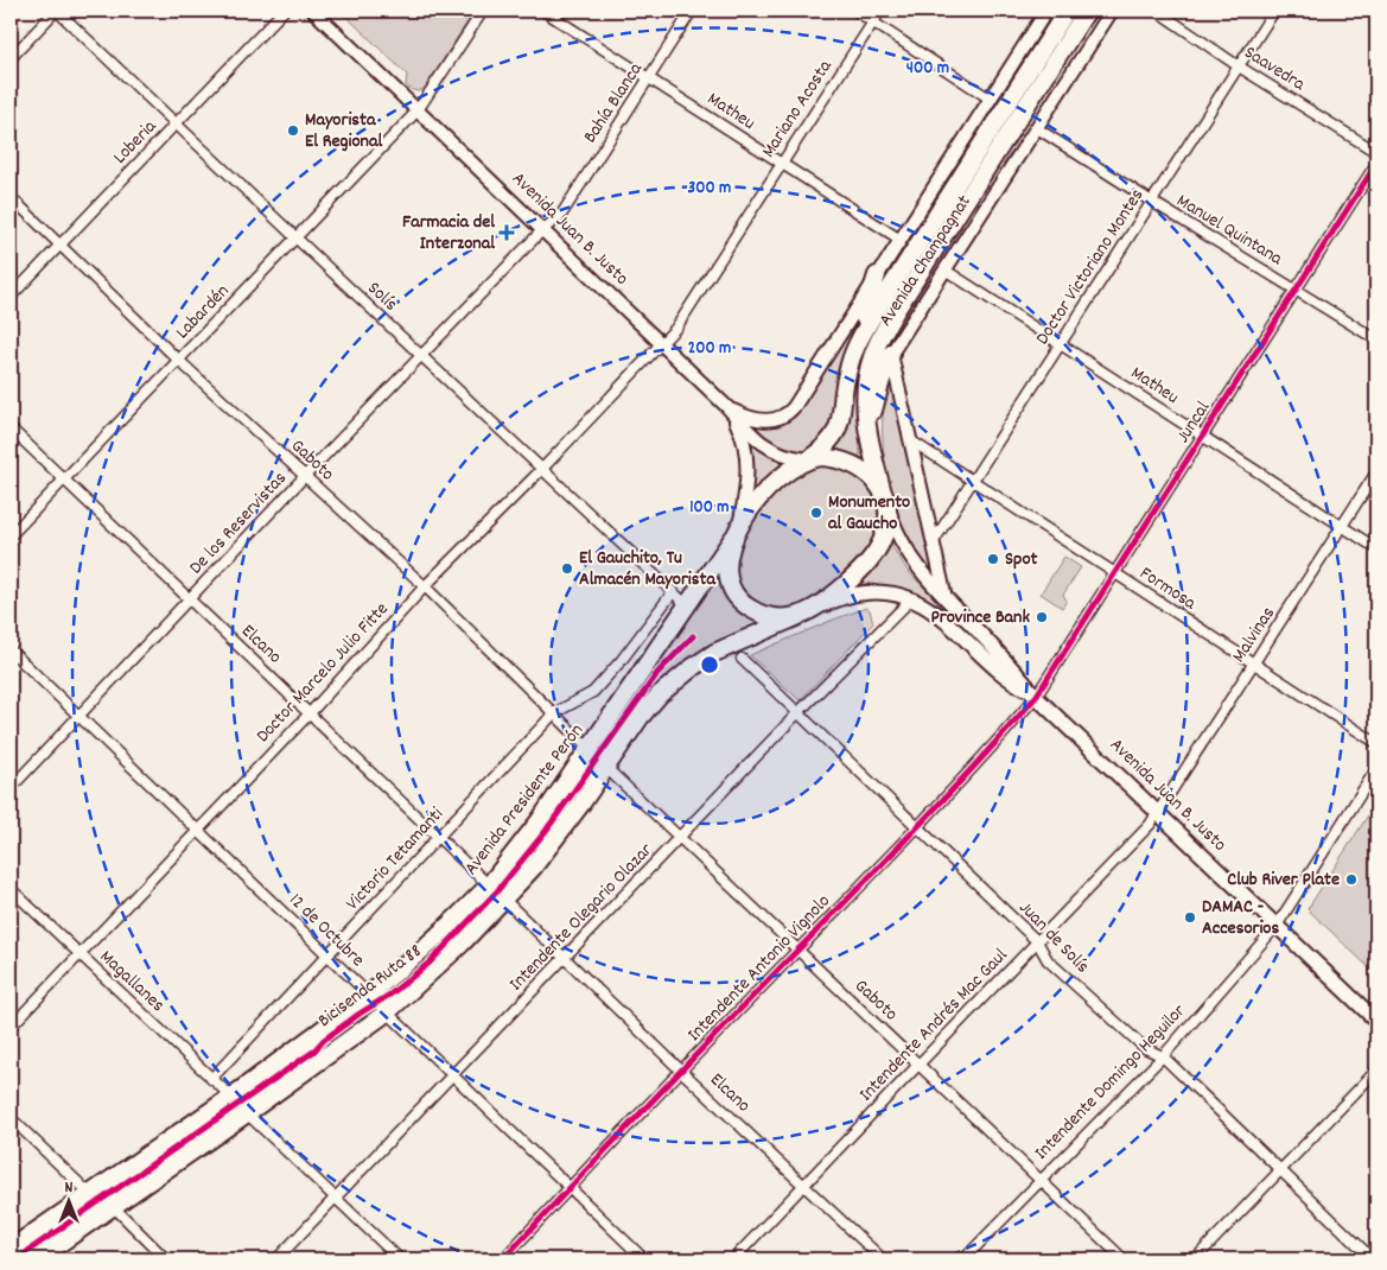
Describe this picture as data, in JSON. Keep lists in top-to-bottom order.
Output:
{
  "streets": {
    "highway": ["Avenida Champagnat", "Avenida Presidente Perón"],
    "main road": ["Avenida Juan B. Justo"],
    "street": [
      "Saavedra",
      "Bahía Blanca",
      "Mariano Acosta",
      "Matheu",
      "Loberia",
      "Manuel Quintana",
      "Doctor Victoriano Montes",
      "Solís",
      "Labardén",
      "Juncal",
      "Gaboto",
      "De los Reservistas",
      "Formosa",
      "Malvinas",
      "Elcano",
      "Doctor Marcelo Julio Fitte",
      "Victorio Tetamanti",
      "Intendente Olegario Olazar",
      "12 de Octubre",
      "Juan de Solís",
      "Intendente Antonio Vignolo",
      "Magallanes",
      "Intendente Andrés Mac Gaul",
      "Intendente Domingo Heguilor"
    ],
    "cycle path": ["Bicisenda Ruta 88"]
  },
  "crossings": [
    ["Saavedra", "Doctor Victoriano Montes"],
    ["Bahía Blanca", "Matheu"],
    ["Bahía Blanca", "Avenida Juan B. Justo"],
    ["Bahía Blanca", "De los Reservistas"],
    ["Mariano Acosta", "Matheu"],
    ["Mariano Acosta", "Avenida Juan B. Justo"],
    ["Mariano Acosta", "Doctor Marcelo Julio Fitte"],
    ["Matheu", "Avenida Champagnat"],
    ["Matheu", "Doctor Victoriano Montes"],
    ["Matheu", "Juncal"],
    ["Matheu", "Malvinas"],
    ["Loberia", "Solís"],
    ["Loberia", "Gaboto"],
    ["Avenida Juan B. Justo", "Avenida Champagnat"],
    ["Avenida Juan B. Justo", "Labardén"],
    ["Avenida Juan B. Justo", "Juncal"],
    ["Avenida Juan B. Justo", "De los Reservistas"],
    ["Avenida Juan B. Justo", "Malvinas"],
    ["Avenida Juan B. Justo", "Doctor Marcelo Julio Fitte"],
    ["Avenida Juan B. Justo", "Avenida Presidente Perón"],
    ["Avenida Juan B. Justo", "Intendente Olegario Olazar"],
    ["Avenida Juan B. Justo", "Intendente Antonio Vignolo"],
    ["Avenida Juan B. Justo", "Intendente Andrés Mac Gaul"],
    ["Avenida Juan B. Justo", "Intendente Domingo Heguilor"],
    ["Manuel Quintana", "Avenida Champagnat"],
    ["Manuel Quintana", "Doctor Victoriano Montes"],
    ["Manuel Quintana", "Juncal"],
    ["Avenida Champagnat", "Doctor Victoriano Montes"],
    ["Avenida Champagnat", "Formosa"],
    ["Avenida Champagnat", "Avenida Presidente Perón"],
    ["Doctor Victoriano Montes", "Formosa"],
    ["Solís", "Labardén"],
    ["Solís", "De los Reservistas"],
    ["Solís", "Doctor Marcelo Julio Fitte"],
    ["Solís", "Avenida Presidente Perón"],
    ["Solís", "Victorio Tetamanti"],
    ["Labardén", "Gaboto"],
    ["Labardén", "Elcano"],
    ["Juncal", "Formosa"],
    ["Juncal", "Intendente Antonio Vignolo"],
    ["Gaboto", "De los Reservistas"],
    ["Gaboto", "Doctor Marcelo Julio Fitte"],
    ["Gaboto", "Avenida Presidente Perón"],
    ["Gaboto", "Victorio Tetamanti"],
    ["Gaboto", "Intendente Olegario Olazar"],
    ["Gaboto", "Intendente Antonio Vignolo"],
    ["Gaboto", "Intendente Andrés Mac Gaul"],
    ["Gaboto", "Intendente Domingo Heguilor"],
    ["De los Reservistas", "Elcano"],
    ["De los Reservistas", "12 de Octubre"],
    ["Formosa", "Malvinas"],
    ["Malvinas", "Intendente Andrés Mac Gaul"],
    ["Elcano", "Doctor Marcelo Julio Fitte"],
    ["Elcano", "Avenida Presidente Perón"],
    ["Elcano", "Victorio Tetamanti"],
    ["Elcano", "Intendente Olegario Olazar"],
    ["Elcano", "Intendente Antonio Vignolo"],
    ["Elcano", "Intendente Andrés Mac Gaul"],
    ["Doctor Marcelo Julio Fitte", "12 de Octubre"],
    ["Doctor Marcelo Julio Fitte", "Magallanes"],
    ["Avenida Presidente Perón", "12 de Octubre"],
    ["Avenida Presidente Perón", "Magallanes"],
    ["Victorio Tetamanti", "12 de Octubre"],
    ["Victorio Tetamanti", "Magallanes"],
    ["Intendente Olegario Olazar", "12 de Octubre"],
    ["Intendente Olegario Olazar", "Juan de Solís"],
    ["12 de Octubre", "Intendente Antonio Vignolo"],
    ["Juan de Solís", "Intendente Antonio Vignolo"],
    ["Juan de Solís", "Intendente Andrés Mac Gaul"],
    ["Juan de Solís", "Intendente Domingo Heguilor"]
  ],
  "places": {
    "other": [
      "Mayorista El Regional",
      "Monumento al Gaucho",
      "Spot",
      "El Gauchito, Tu Almacén Mayorista",
      "Province Bank",
      "Club River Plate",
      "DAMAC - Accesorios"
    ],
    "health": ["Farmacia del Interzonal"]
  },
  "north": "top",
  "rings": [
    "400 m",
    "300 m",
    "200 m",
    "100 m"
  ]
}
